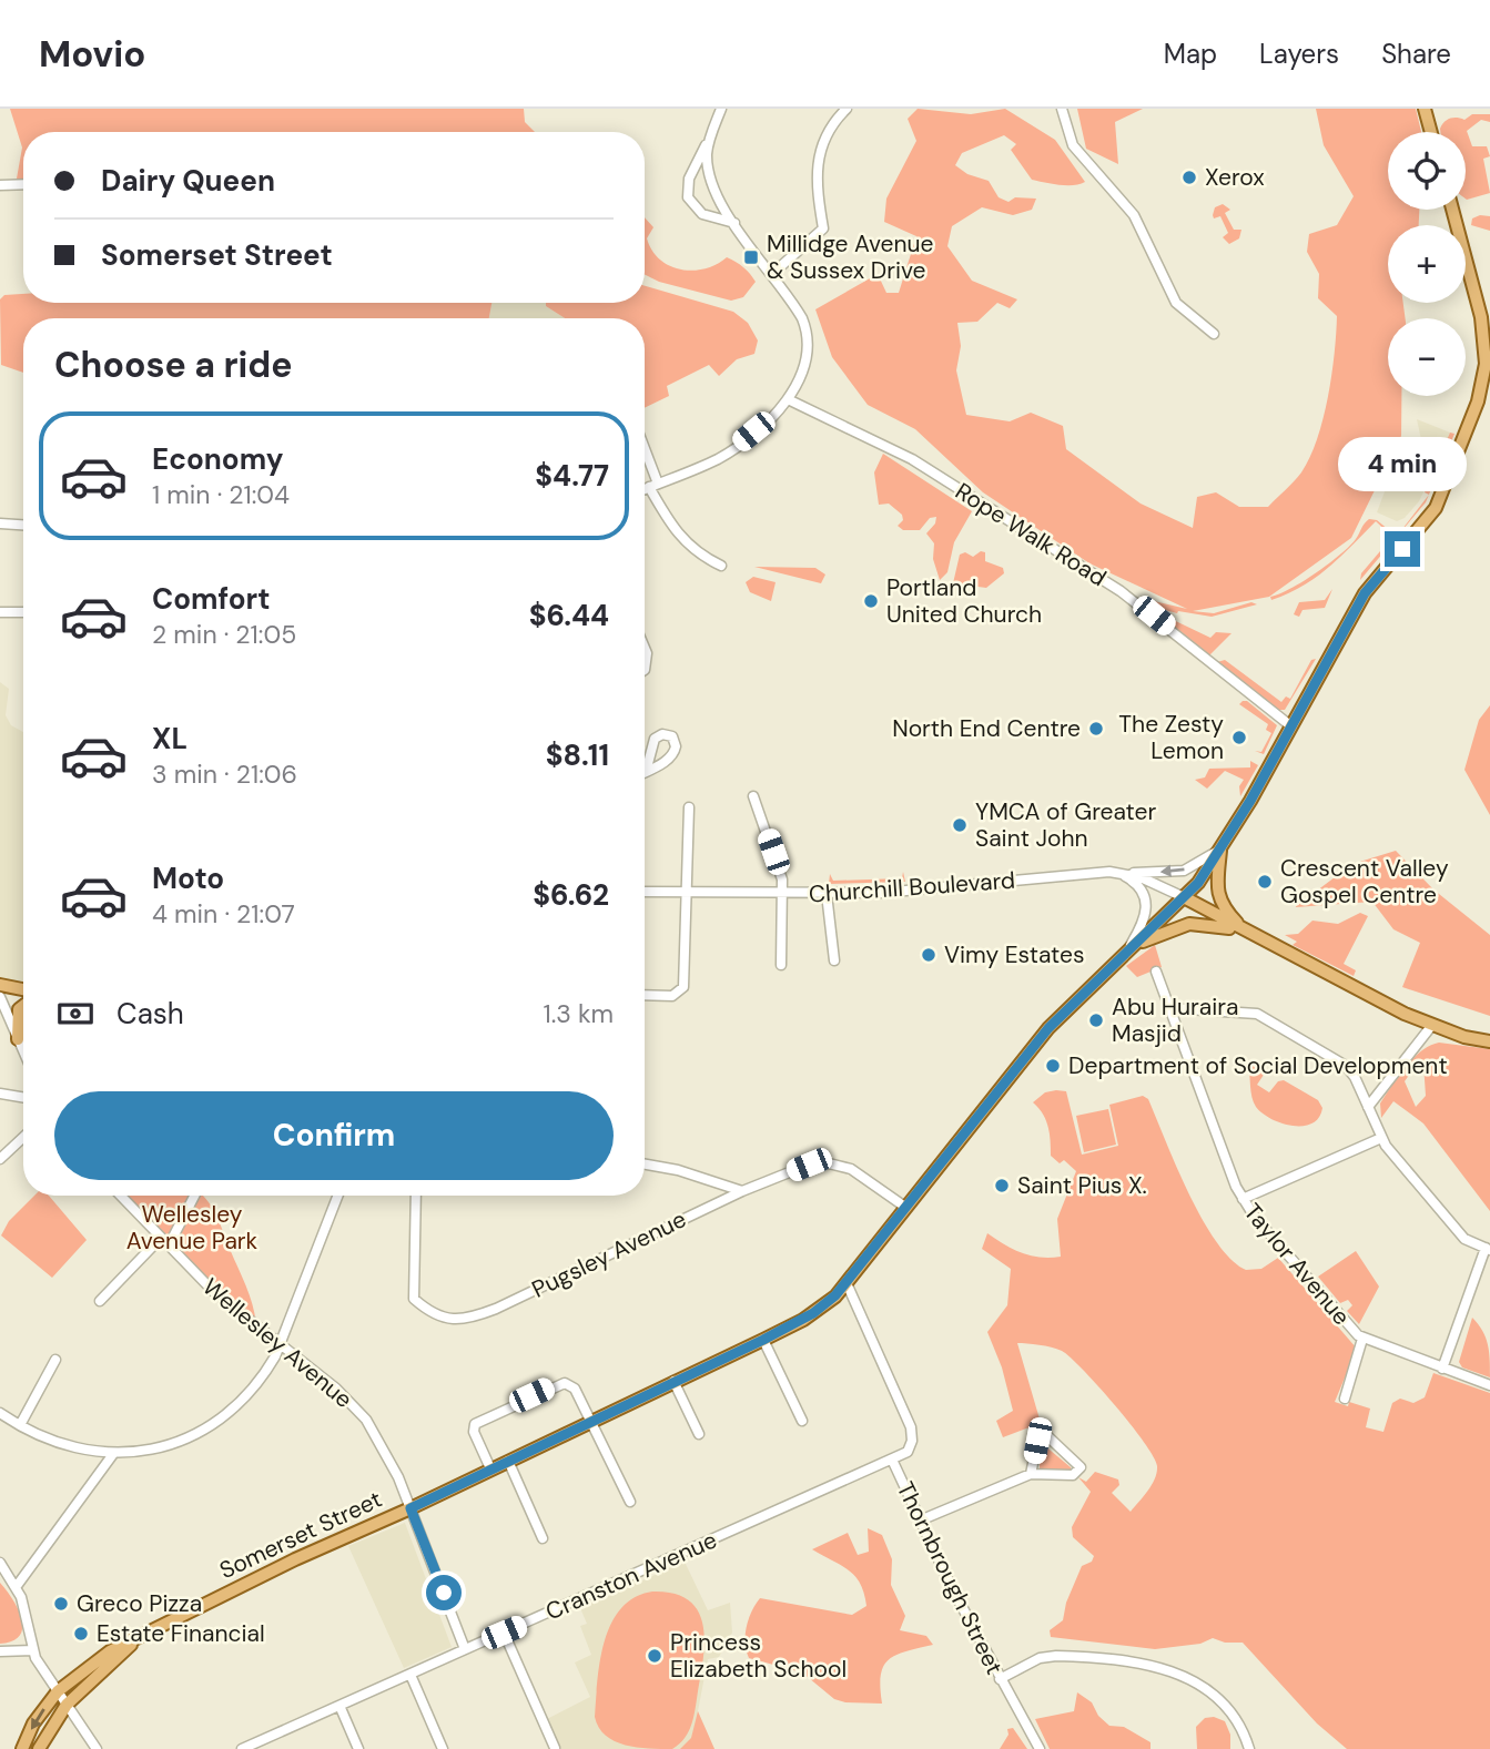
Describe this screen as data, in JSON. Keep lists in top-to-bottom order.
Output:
{
  "streets": {
    "main road": ["Somerset Street"],
    "street": [
      "Rope Walk Road",
      "Churchill Boulevard",
      "Pugsley Avenue",
      "Taylor Avenue",
      "Wellesley Avenue",
      "Cranston Avenue",
      "Thornbrough Street"
    ]
  },
  "crossings": [
    ["Rope Walk Road", "Somerset Street"],
    ["Churchill Boulevard", "Somerset Street"],
    ["Pugsley Avenue", "Somerset Street"],
    ["Wellesley Avenue", "Somerset Street"],
    ["Wellesley Avenue", "Cranston Avenue"],
    ["Somerset Street", "Thornbrough Street"],
    ["Cranston Avenue", "Thornbrough Street"]
  ],
  "parks": ["Wellesley Avenue Park"],
  "places": {
    "other": [
      "Xerox",
      "Portland United Church",
      "North End Centre",
      "The Zesty Lemon",
      "YMCA of Greater Saint John",
      "Crescent Valley Gospel Centre",
      "Vimy Estates",
      "Abu Huraira Masjid",
      "Department of Social Development",
      "Saint Pius X.",
      "Greco Pizza",
      "Estate Financial",
      "Princess Elizabeth School"
    ],
    "transit": ["Millidge Avenue & Sussex Drive"]
  },
  "page": {
    "header": "Movio",
    "nav": ["Map", "Layers", "Share"],
    "map_buttons": ["+", "−"],
    "banner": ["Dairy Queen", "Somerset Street"],
    "heading": "Choose a ride",
    "list": [
      {
        "name": "Economy",
        "note": "1 min · 21:04",
        "value": "$4.77"
      },
      {
        "name": "Comfort",
        "note": "2 min · 21:05",
        "value": "$6.44"
      },
      {
        "name": "XL",
        "note": "3 min · 21:06",
        "value": "$8.11"
      },
      {
        "name": "Moto",
        "note": "4 min · 21:07",
        "value": "$6.62"
      }
    ],
    "bubble": "4 min",
    "pay": ["Cash", "1.3 km"],
    "buttons": "Confirm"
  }
}
